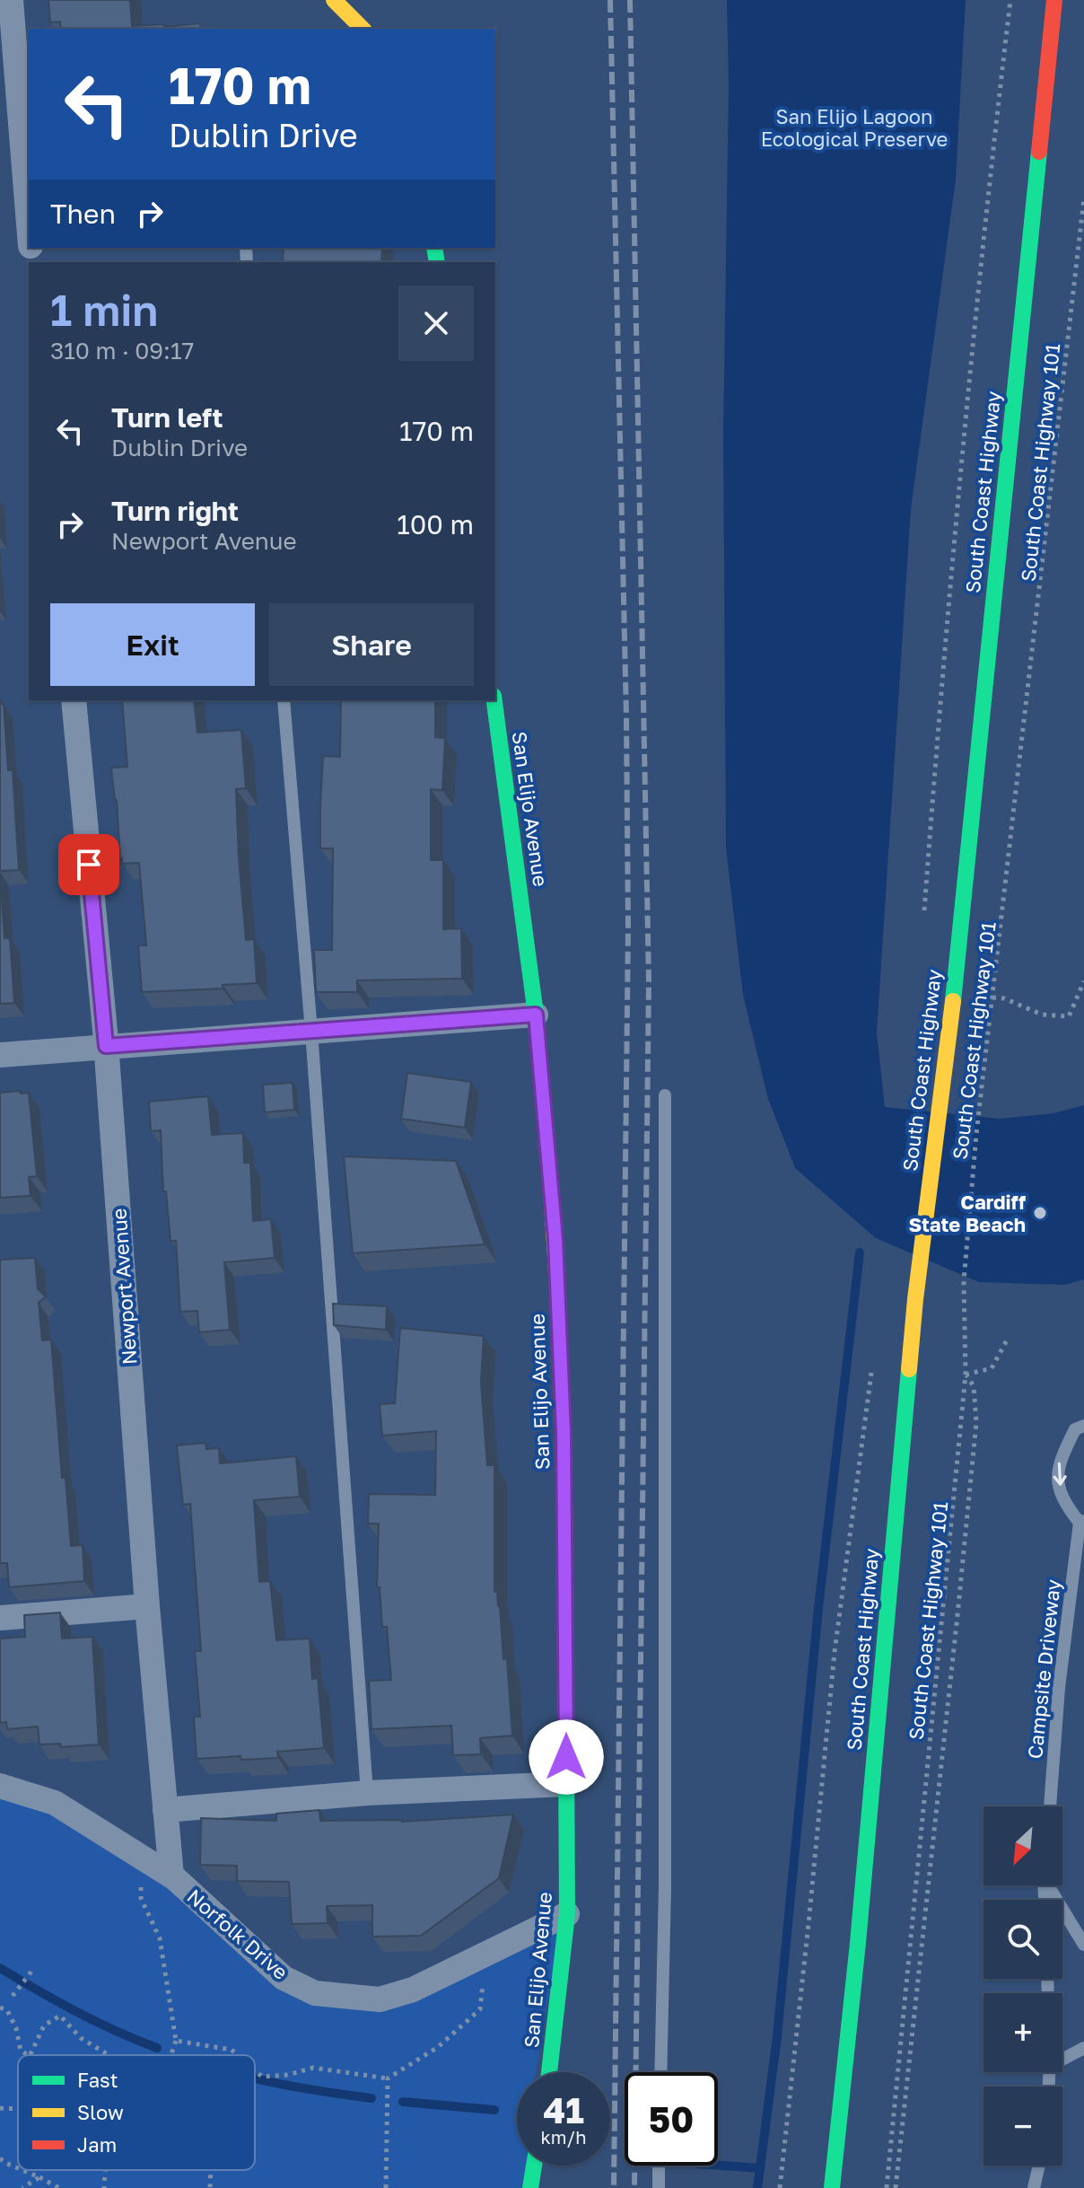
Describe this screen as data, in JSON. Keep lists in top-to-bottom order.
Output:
{
  "streets": {
    "main road": ["South Coast Highway", "San Elijo Avenue"],
    "street": ["Newport Avenue", "Norfolk Drive"],
    "lane": ["Campsite Driveway"],
    "path": ["South Coast Highway 101"]
  },
  "crossings": [
    ["San Elijo Avenue", "Norfolk Drive"],
    ["Newport Avenue", "Norfolk Drive"]
  ],
  "parks": ["San Elijo Lagoon Ecological Preserve"],
  "places": ["Cardiff State Beach"],
  "legend": ["Fast", "Slow", "Jam"],
  "north": "bottom left",
  "page": {
    "turn": ["170 m", "Dublin Drive"],
    "then": "Then",
    "heading": ["1 min", "310 m · 09:17"],
    "list": [
      {
        "name": "Turn left",
        "note": "Dublin Drive",
        "value": "170 m"
      },
      {
        "name": "Turn right",
        "note": "Newport Avenue",
        "value": "100 m"
      }
    ],
    "buttons": ["Exit", "Share"],
    "map_buttons": ["+", "−"],
    "speed": "41 km/h",
    "limit": "50"
  }
}
